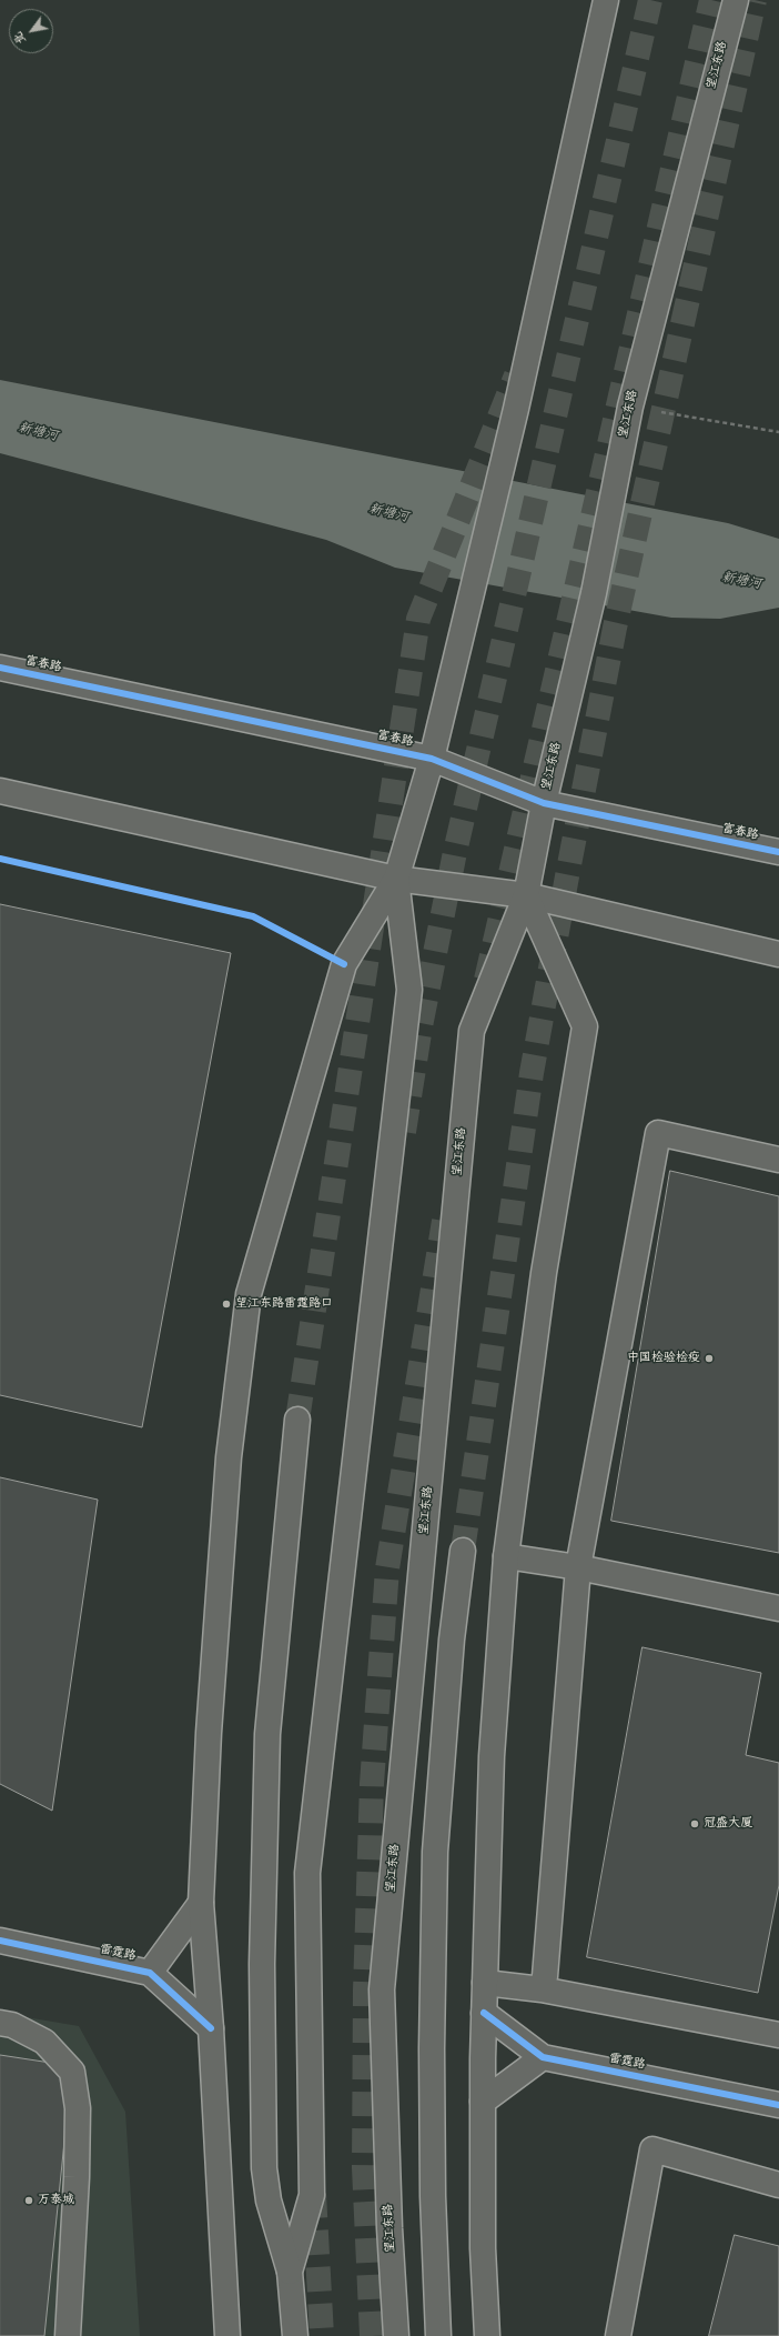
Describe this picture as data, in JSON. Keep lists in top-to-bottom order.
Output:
{
  "streets": {
    "main road": ["望江东路", "富春路", "雷霆路"]
  },
  "crossings": [
    ["望江东路", "富春路"]
  ],
  "water": ["新塘河"],
  "places": [
    "望江东路雷霆路口",
    "中国检验检疫",
    "冠盛大厦",
    "万泰城"
  ],
  "north": "bottom left"
}
